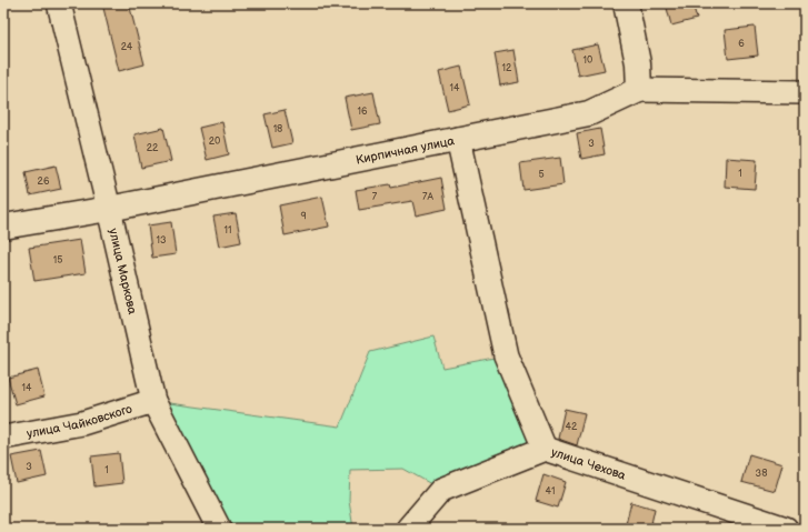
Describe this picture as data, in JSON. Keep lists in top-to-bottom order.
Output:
{
  "streets": {
    "street": [
      "Кирпичная улица",
      "улица Маркова",
      "улица Чайковского",
      "улица Чехова"
    ]
  },
  "crossings": [
    ["Кирпичная улица", "улица Маркова"],
    ["улица Маркова", "улица Чайковского"]
  ],
  "house_numbers": [
    "6",
    "24",
    "10",
    "12",
    "14",
    "16",
    "18",
    "20",
    "3",
    "22",
    "1",
    "5",
    "26",
    "7",
    "7А",
    "9",
    "11",
    "13",
    "15",
    "14",
    "42",
    "3",
    "1",
    "38",
    "41"
  ]
}
